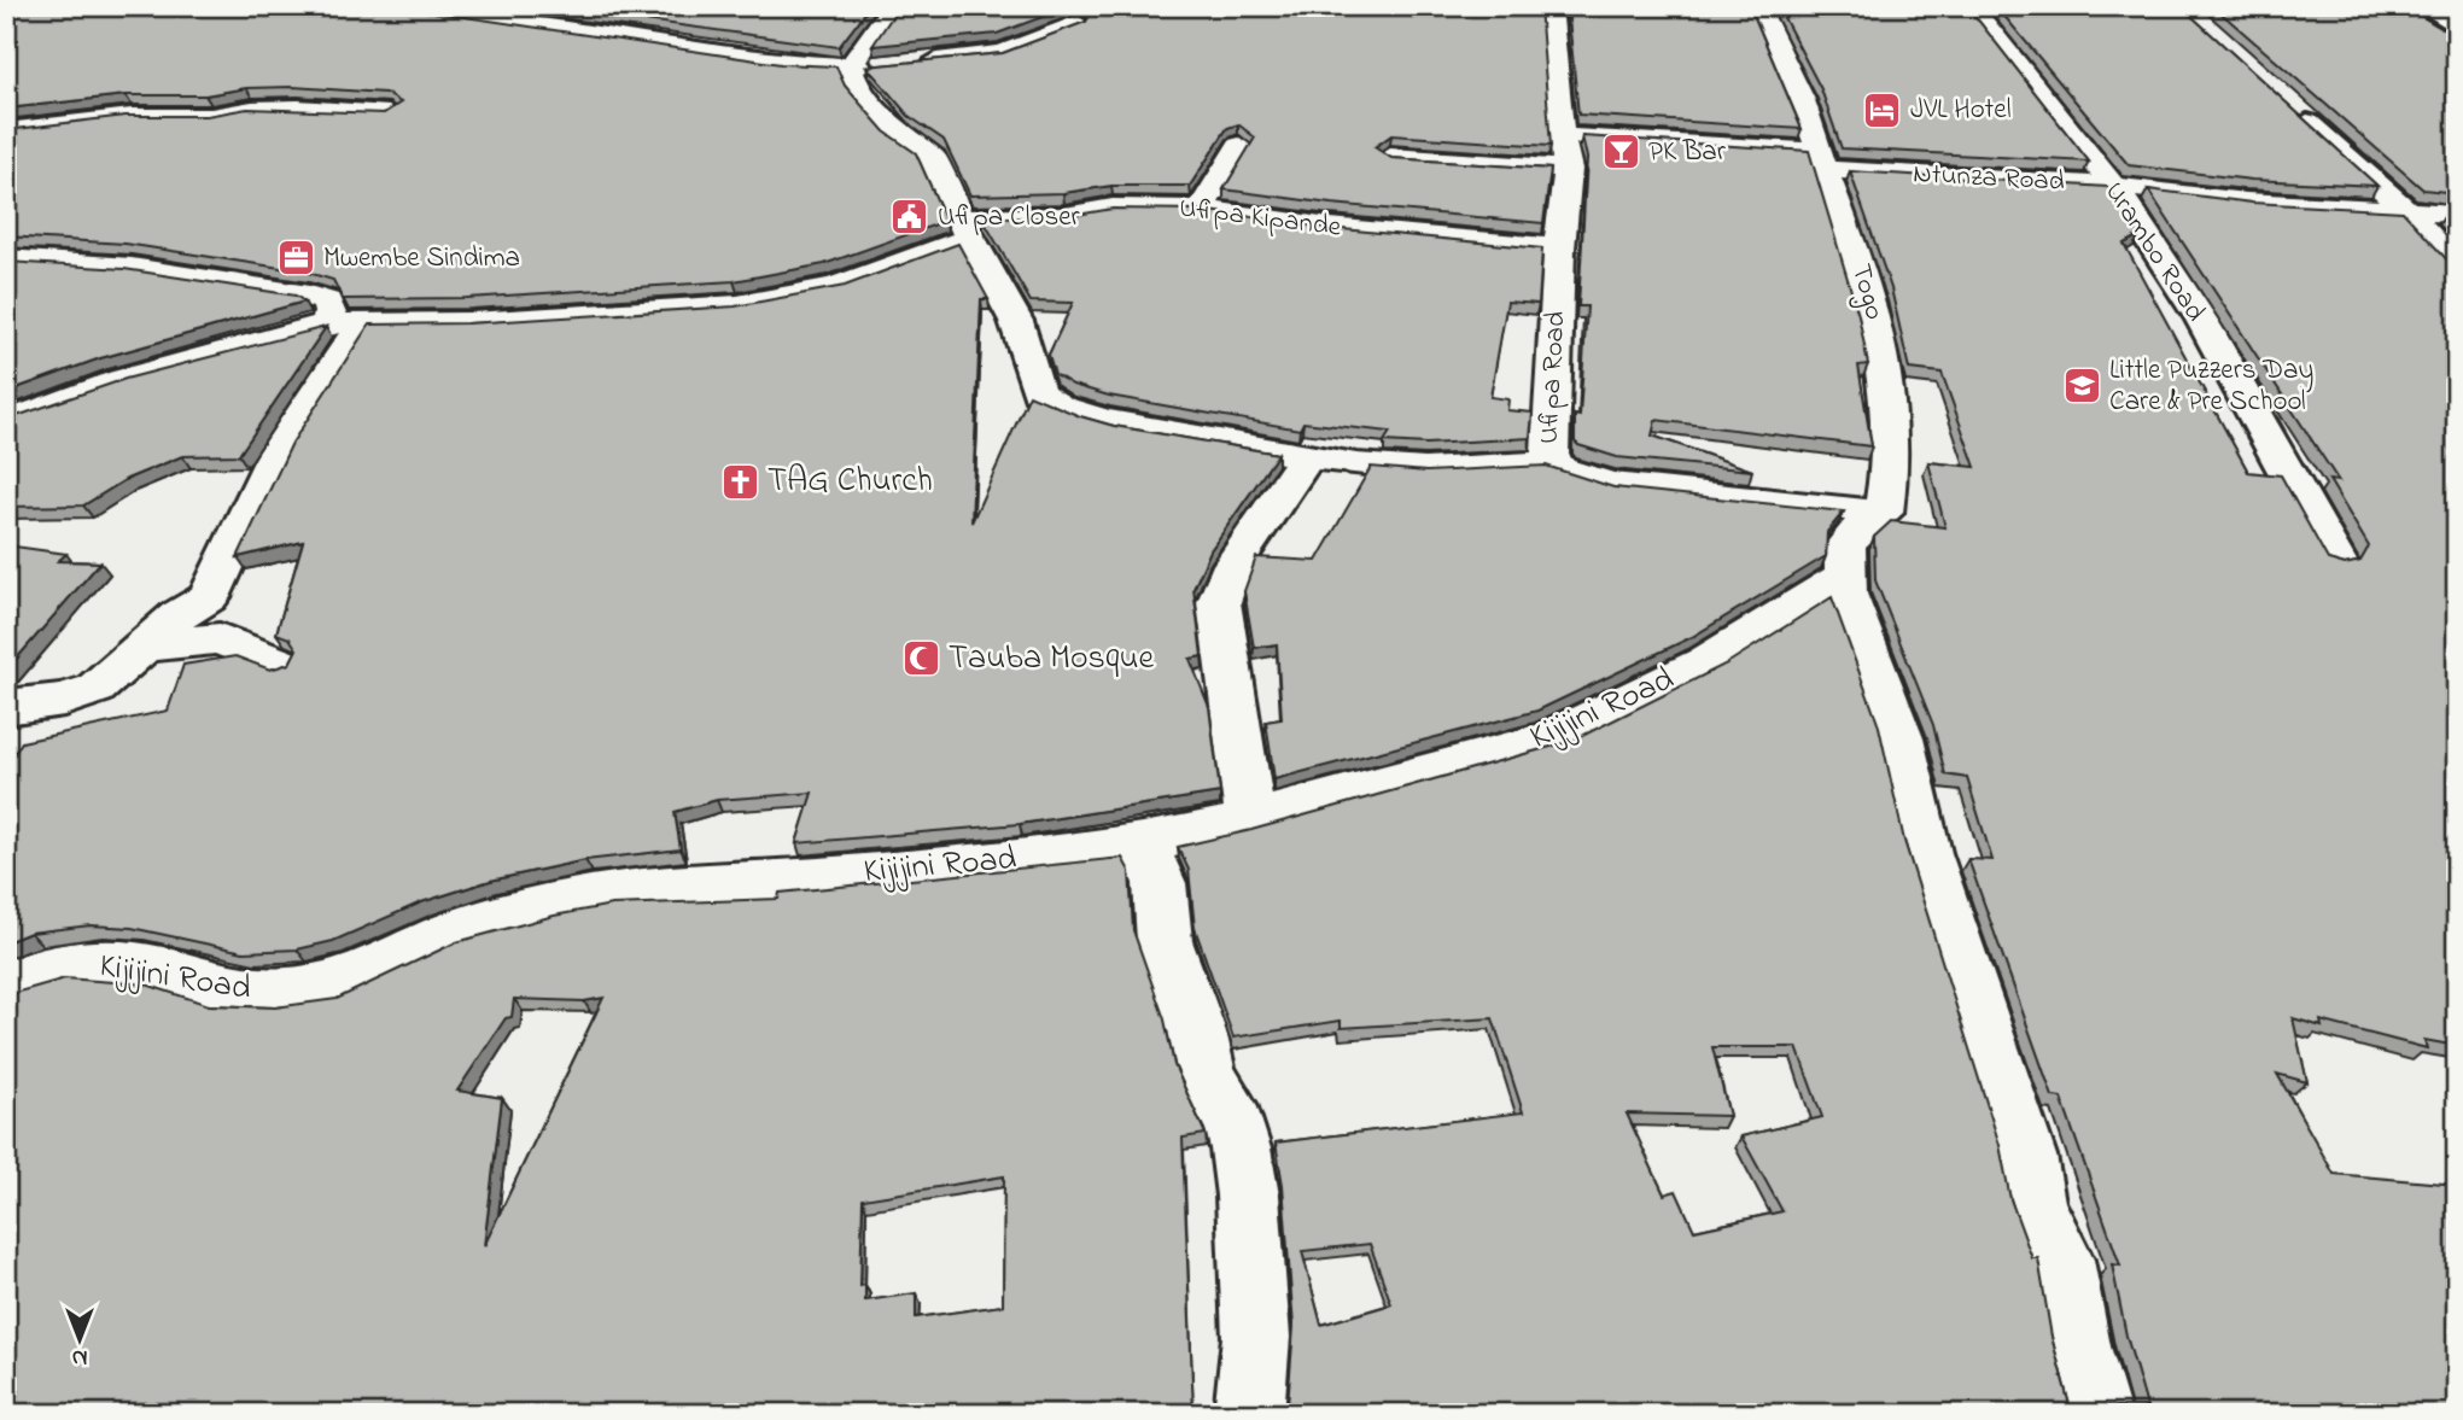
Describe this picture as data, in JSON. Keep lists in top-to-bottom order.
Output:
{
  "streets": {
    "street": [
      "Ntunza Road",
      "Ufipa Kipande",
      "Urambo Road",
      "Togo",
      "Ufipa Road",
      "Kijijini Road"
    ]
  },
  "crossings": [
    ["Ntunza Road", "Urambo Road"],
    ["Ntunza Road", "Togo"],
    ["Ntunza Road", "Ufipa Road"],
    ["Ufipa Kipande", "Ufipa Road"],
    ["Togo", "Ufipa Road"]
  ],
  "places": {
    "hotel": ["JVL Hotel"],
    "bar": ["PK Bar"],
    "public building": ["Ufipa Closer"],
    "office": ["Mwembe Sindima"],
    "school or university": ["Little Puzzers Day Care & Pre School"],
    "church": ["TAG Church"],
    "mosque": ["Tauba Mosque"]
  },
  "north": "bottom"
}
